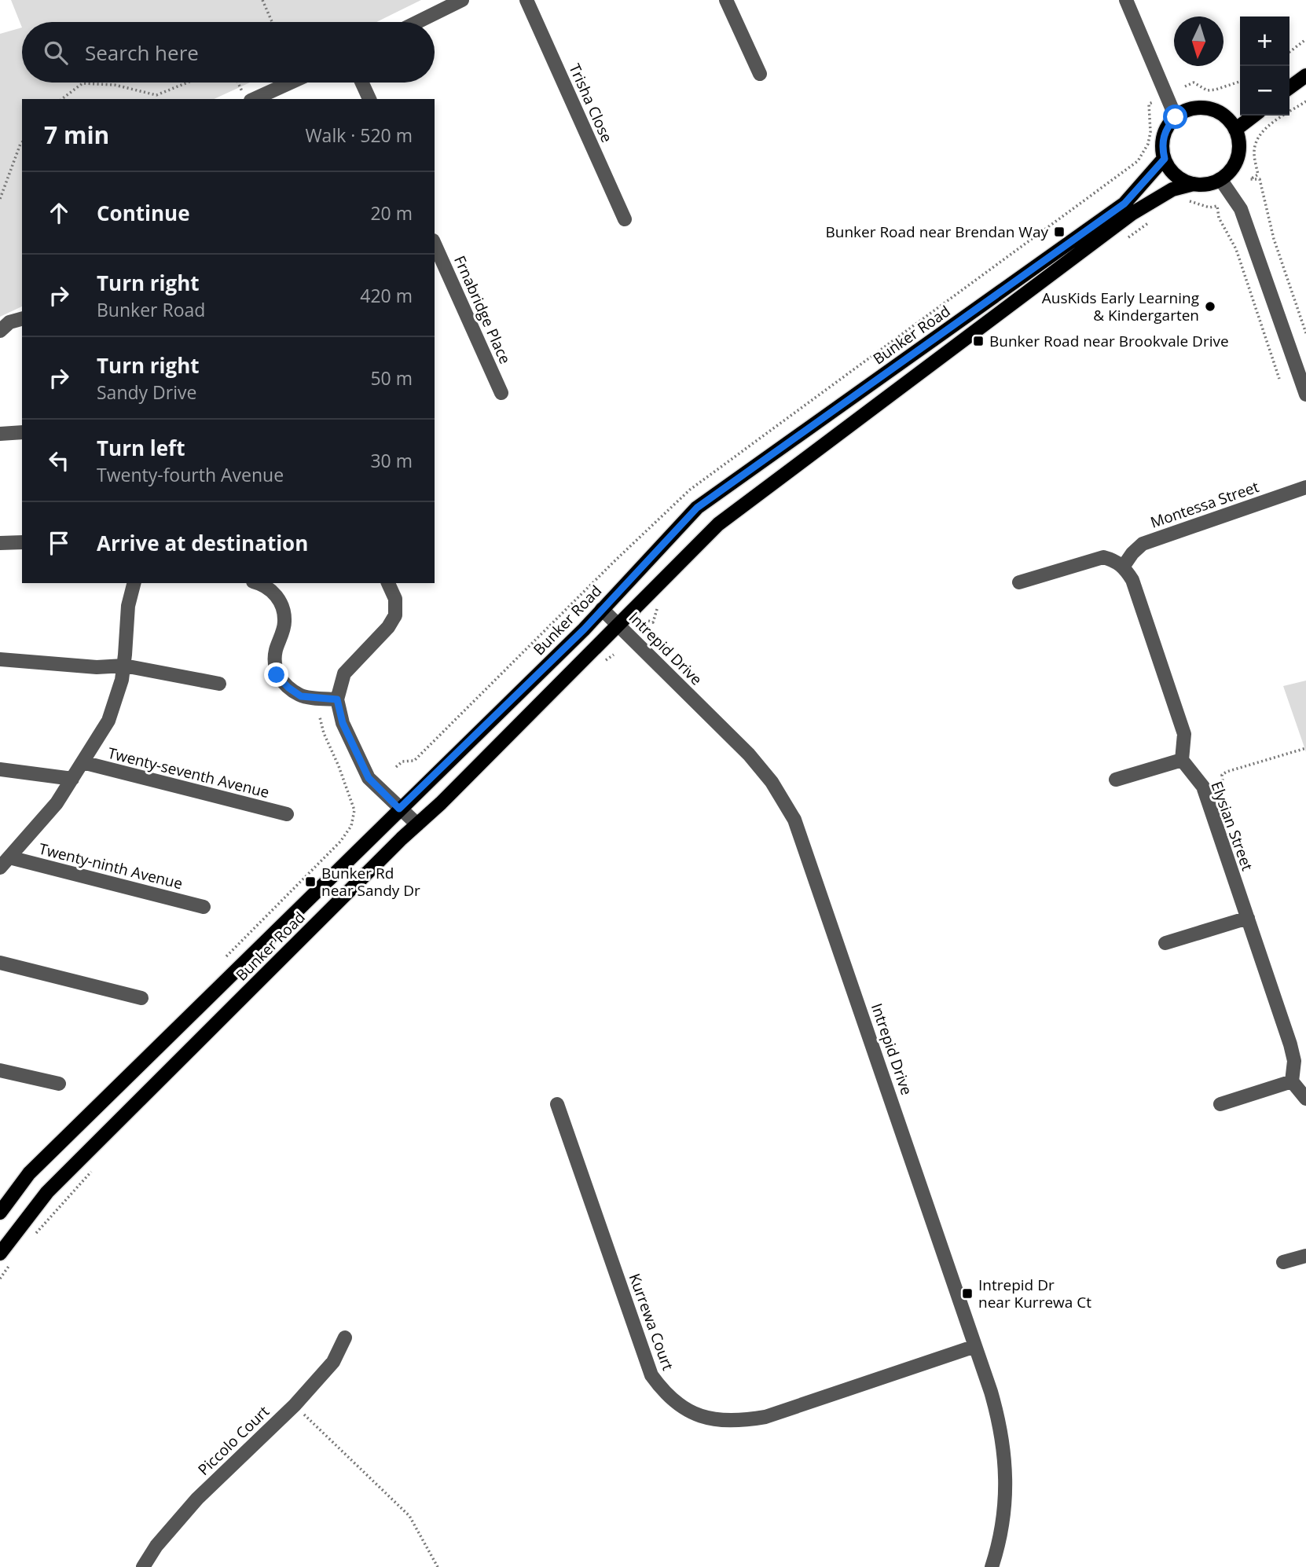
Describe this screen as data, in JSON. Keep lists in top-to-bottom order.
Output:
{
  "streets": {
    "main road": ["Bunker Road"],
    "street": [
      "Trisha Close",
      "Frnabridge Place",
      "Montessa Street",
      "Intrepid Drive",
      "Twenty-seventh Avenue",
      "Elysian Street",
      "Twenty-ninth Avenue",
      "Kurrewa Court",
      "Piccolo Court"
    ]
  },
  "crossings": [
    ["Bunker Road", "Intrepid Drive"],
    ["Intrepid Drive", "Kurrewa Court"]
  ],
  "places": {
    "transit": [
      "Bunker Road near Brendan Way",
      "Bunker Road near Brookvale Drive",
      "Bunker Rd near Sandy Dr",
      "Intrepid Dr near Kurrewa Ct"
    ],
    "other": ["AusKids Early Learning & Kindergarten"]
  },
  "north": "bottom",
  "page": {
    "map_buttons": ["+", "−"],
    "search": "Search here",
    "heading": ["7 min", "Walk · 520 m"],
    "list": [
      ["Continue", "20 m"],
      ["Turn right", "Bunker Road", "420 m"],
      ["Turn right", "Sandy Drive", "50 m"],
      ["Turn left", "Twenty-fourth Avenue", "30 m"],
      "Arrive at destination"
    ]
  }
}
